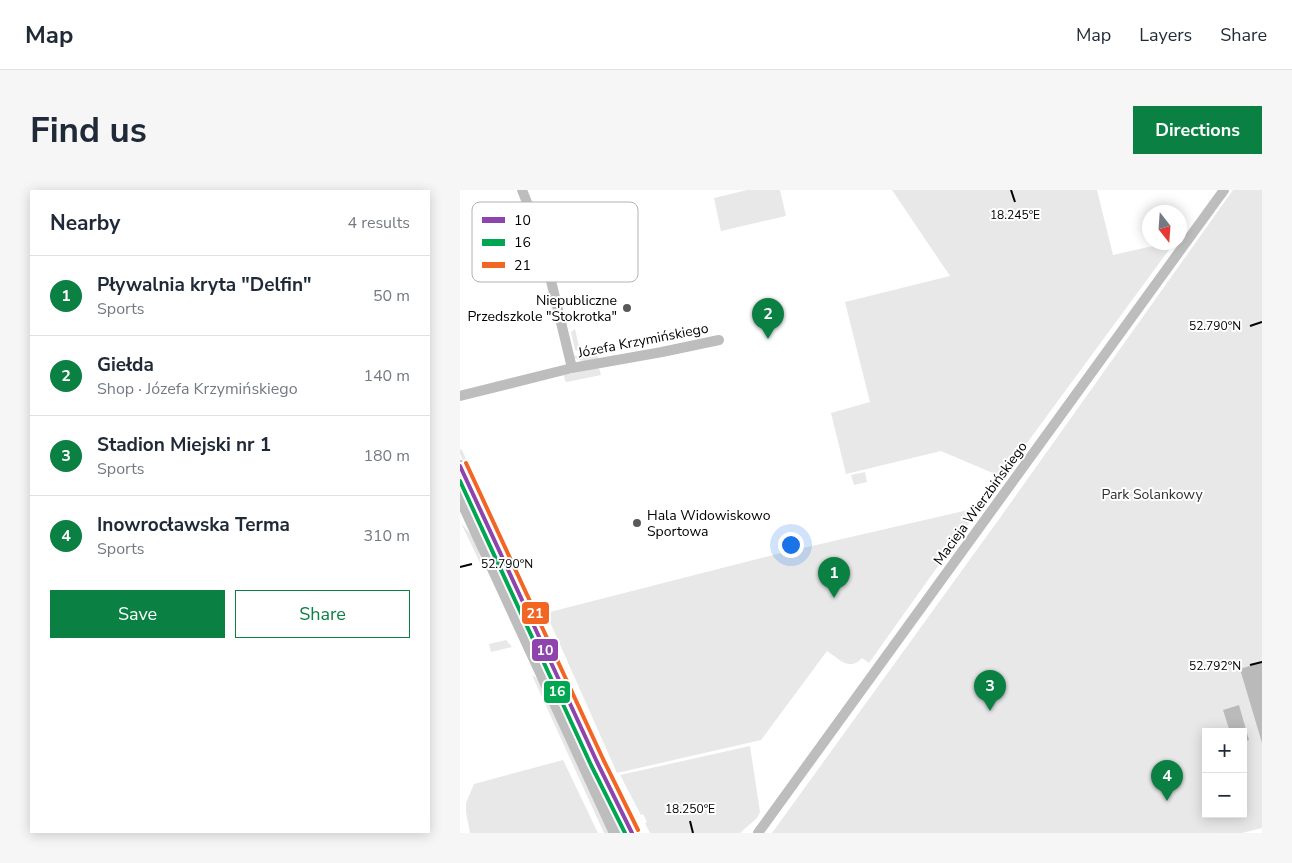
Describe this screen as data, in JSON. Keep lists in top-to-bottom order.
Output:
{
  "streets": {
    "street": ["Józefa Krzymińskiego", "Macieja Wierzbińskiego"]
  },
  "parks": ["Park Solankowy"],
  "places": ["Niepubliczne Przedszkole \"Stokrotka\"", "Hala Widowiskowo Sportowa"],
  "lines": ["transit line 21", "transit line 10", "transit line 16"],
  "legend": ["10", "16", "21"],
  "north": "bottom",
  "page": {
    "header": "Map",
    "nav": ["Map", "Layers", "Share"],
    "buttons": [
      "Directions",
      ["Save", "Share"]
    ],
    "title": "Find us",
    "heading": ["Nearby", "4 results"],
    "list": [
      {
        "mark": "1",
        "name": "Pływalnia kryta \"Delfin\"",
        "note": "Sports",
        "value": "50 m"
      },
      {
        "mark": "2",
        "name": "Giełda",
        "note": "Shop · Józefa Krzymińskiego",
        "value": "140 m"
      },
      {
        "mark": "3",
        "name": "Stadion Miejski nr 1",
        "note": "Sports",
        "value": "180 m"
      },
      {
        "mark": "4",
        "name": "Inowrocławska Terma",
        "note": "Sports",
        "value": "310 m"
      }
    ],
    "pins": [
      "2",
      "1",
      "3",
      "4"
    ],
    "map_buttons": ["+", "−"]
  },
  "coordinates": [
    "18.245°E",
    "52.790°N",
    "52.792°N",
    "18.250°E"
  ]
}
